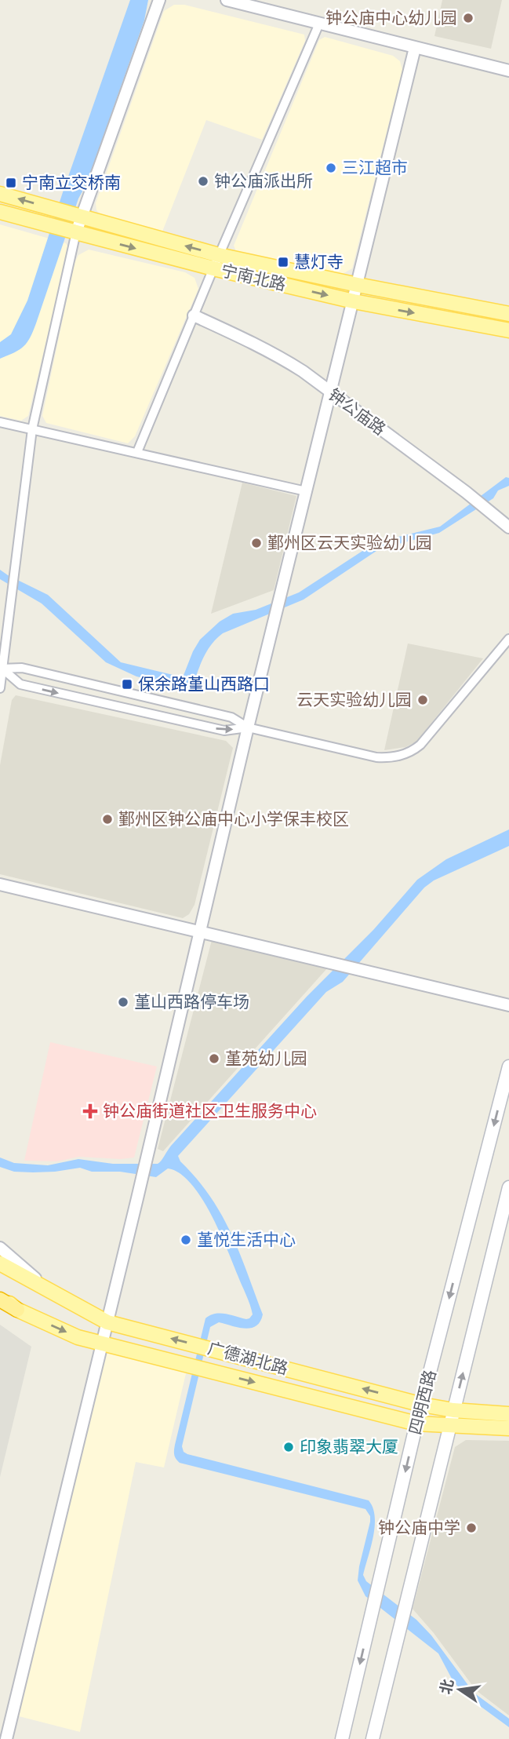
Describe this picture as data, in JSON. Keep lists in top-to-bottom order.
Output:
{
  "streets": {
    "main road": ["宁南北路", "广德湖北路", "四明西路"],
    "street": ["钟公庙路"]
  },
  "crossings": [
    ["广德湖北路", "四明西路"]
  ],
  "places": {
    "other": [
      "钟公庙中心幼儿园",
      "三江超市",
      "钟公庙派出所",
      "鄞州区云天实验幼儿园",
      "云天实验幼儿园",
      "鄞州区钟公庙中心小学保丰校区",
      "堇山西路停车场",
      "堇苑幼儿园",
      "堇悦生活中心",
      "印象翡翠大厦",
      "钟公庙中学"
    ],
    "transit": ["宁南立交桥南", "慧灯寺", "保余路堇山西路口"],
    "health": ["钟公庙街道社区卫生服务中心"]
  },
  "north": "left"
}
